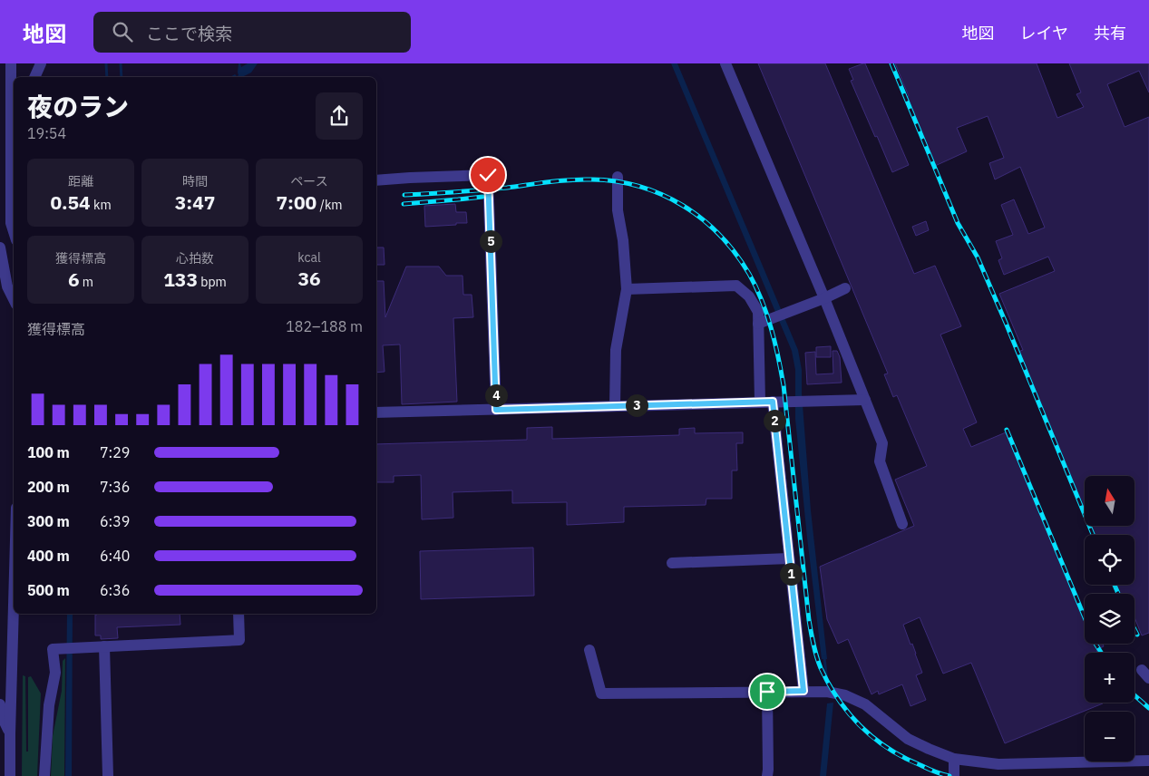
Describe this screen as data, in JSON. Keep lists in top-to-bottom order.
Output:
{
  "north": "top",
  "page": {
    "header": "地図",
    "search": "ここで検索",
    "nav": ["地図", "レイヤ", "共有"],
    "heading": ["夜のラン", "19:54"],
    "stats": [
      ["距離", "0.54 km"],
      ["時間", "3:47"],
      ["ペース", "7:00 /km"],
      ["獲得標高", "6 m"],
      ["心拍数", "133 bpm"],
      ["kcal", "36"]
    ],
    "pins": [
      "5",
      "4",
      "3",
      "2",
      "1"
    ],
    "chart": ["獲得標高", "182–188 m"],
    "list": [
      {
        "name": "100 m",
        "note": "7:29"
      },
      {
        "name": "200 m",
        "note": "7:36"
      },
      {
        "name": "300 m",
        "note": "6:39"
      },
      {
        "name": "400 m",
        "note": "6:40"
      },
      {
        "name": "500 m",
        "note": "6:36"
      }
    ],
    "map_buttons": ["+", "−"]
  }
}
